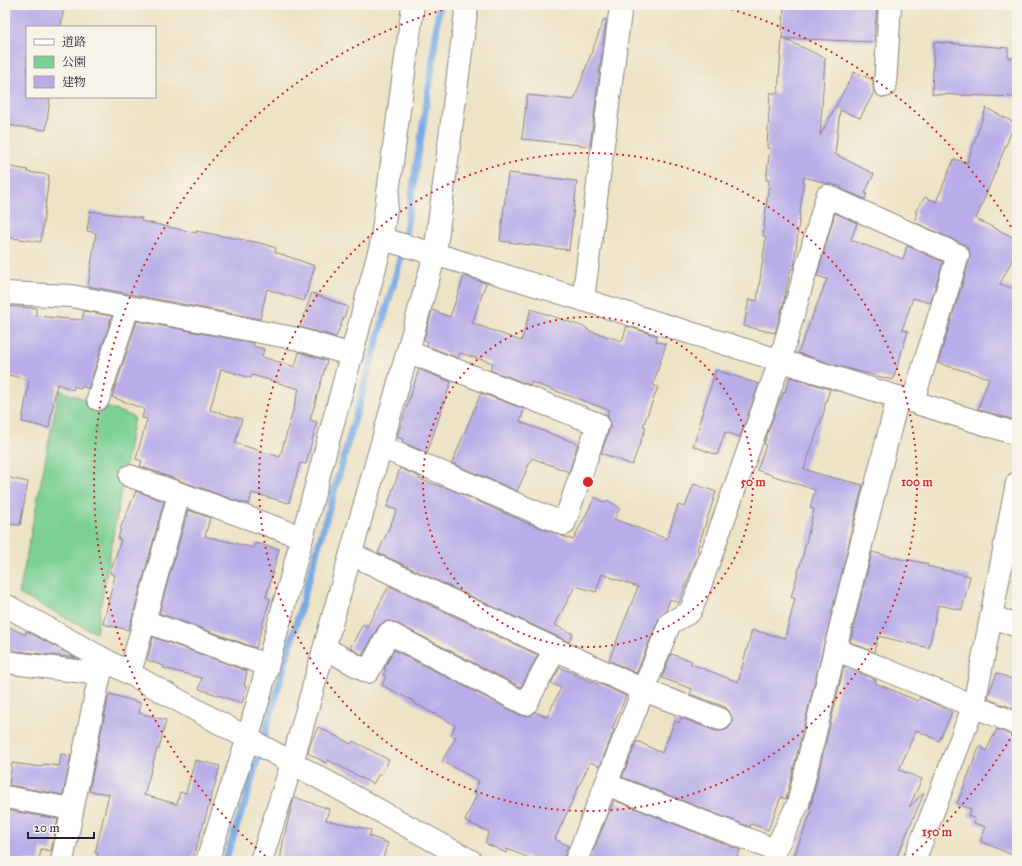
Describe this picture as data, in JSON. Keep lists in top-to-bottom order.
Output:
{
  "legend": ["道路", "公園", "建物"],
  "scale_bar": "20 m",
  "rings": ["50 m", "100 m", "150 m"]
}
